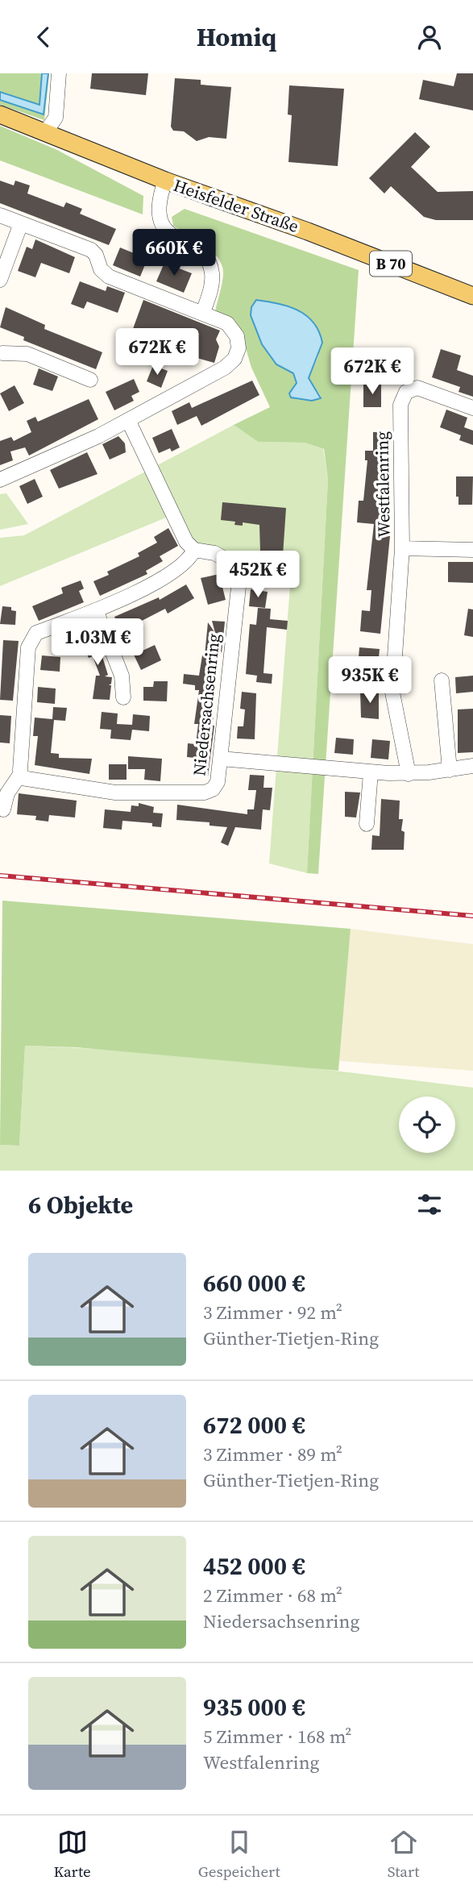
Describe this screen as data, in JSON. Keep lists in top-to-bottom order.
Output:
{
  "streets": {
    "main road": ["Heisfelder Straße", "B 70"],
    "street": ["Westfalenring", "Niedersachsenring"]
  },
  "page": {
    "header": "Homiq",
    "price": [
      "660K €",
      "672K €",
      "672K €",
      "452K €",
      "1.03M €",
      "935K €"
    ],
    "heading": "6 Objekte",
    "list": [
      {
        "name": "660 000 €",
        "note": "3 Zimmer · 92 m² · Günther-Tietjen-Ring"
      },
      {
        "name": "672 000 €",
        "note": "3 Zimmer · 89 m² · Günther-Tietjen-Ring"
      },
      {
        "name": "452 000 €",
        "note": "2 Zimmer · 68 m² · Niedersachsenring"
      },
      {
        "name": "935 000 €",
        "note": "5 Zimmer · 168 m² · Westfalenring"
      }
    ],
    "tabs": ["Karte", "Gespeichert", "Start"]
  }
}
